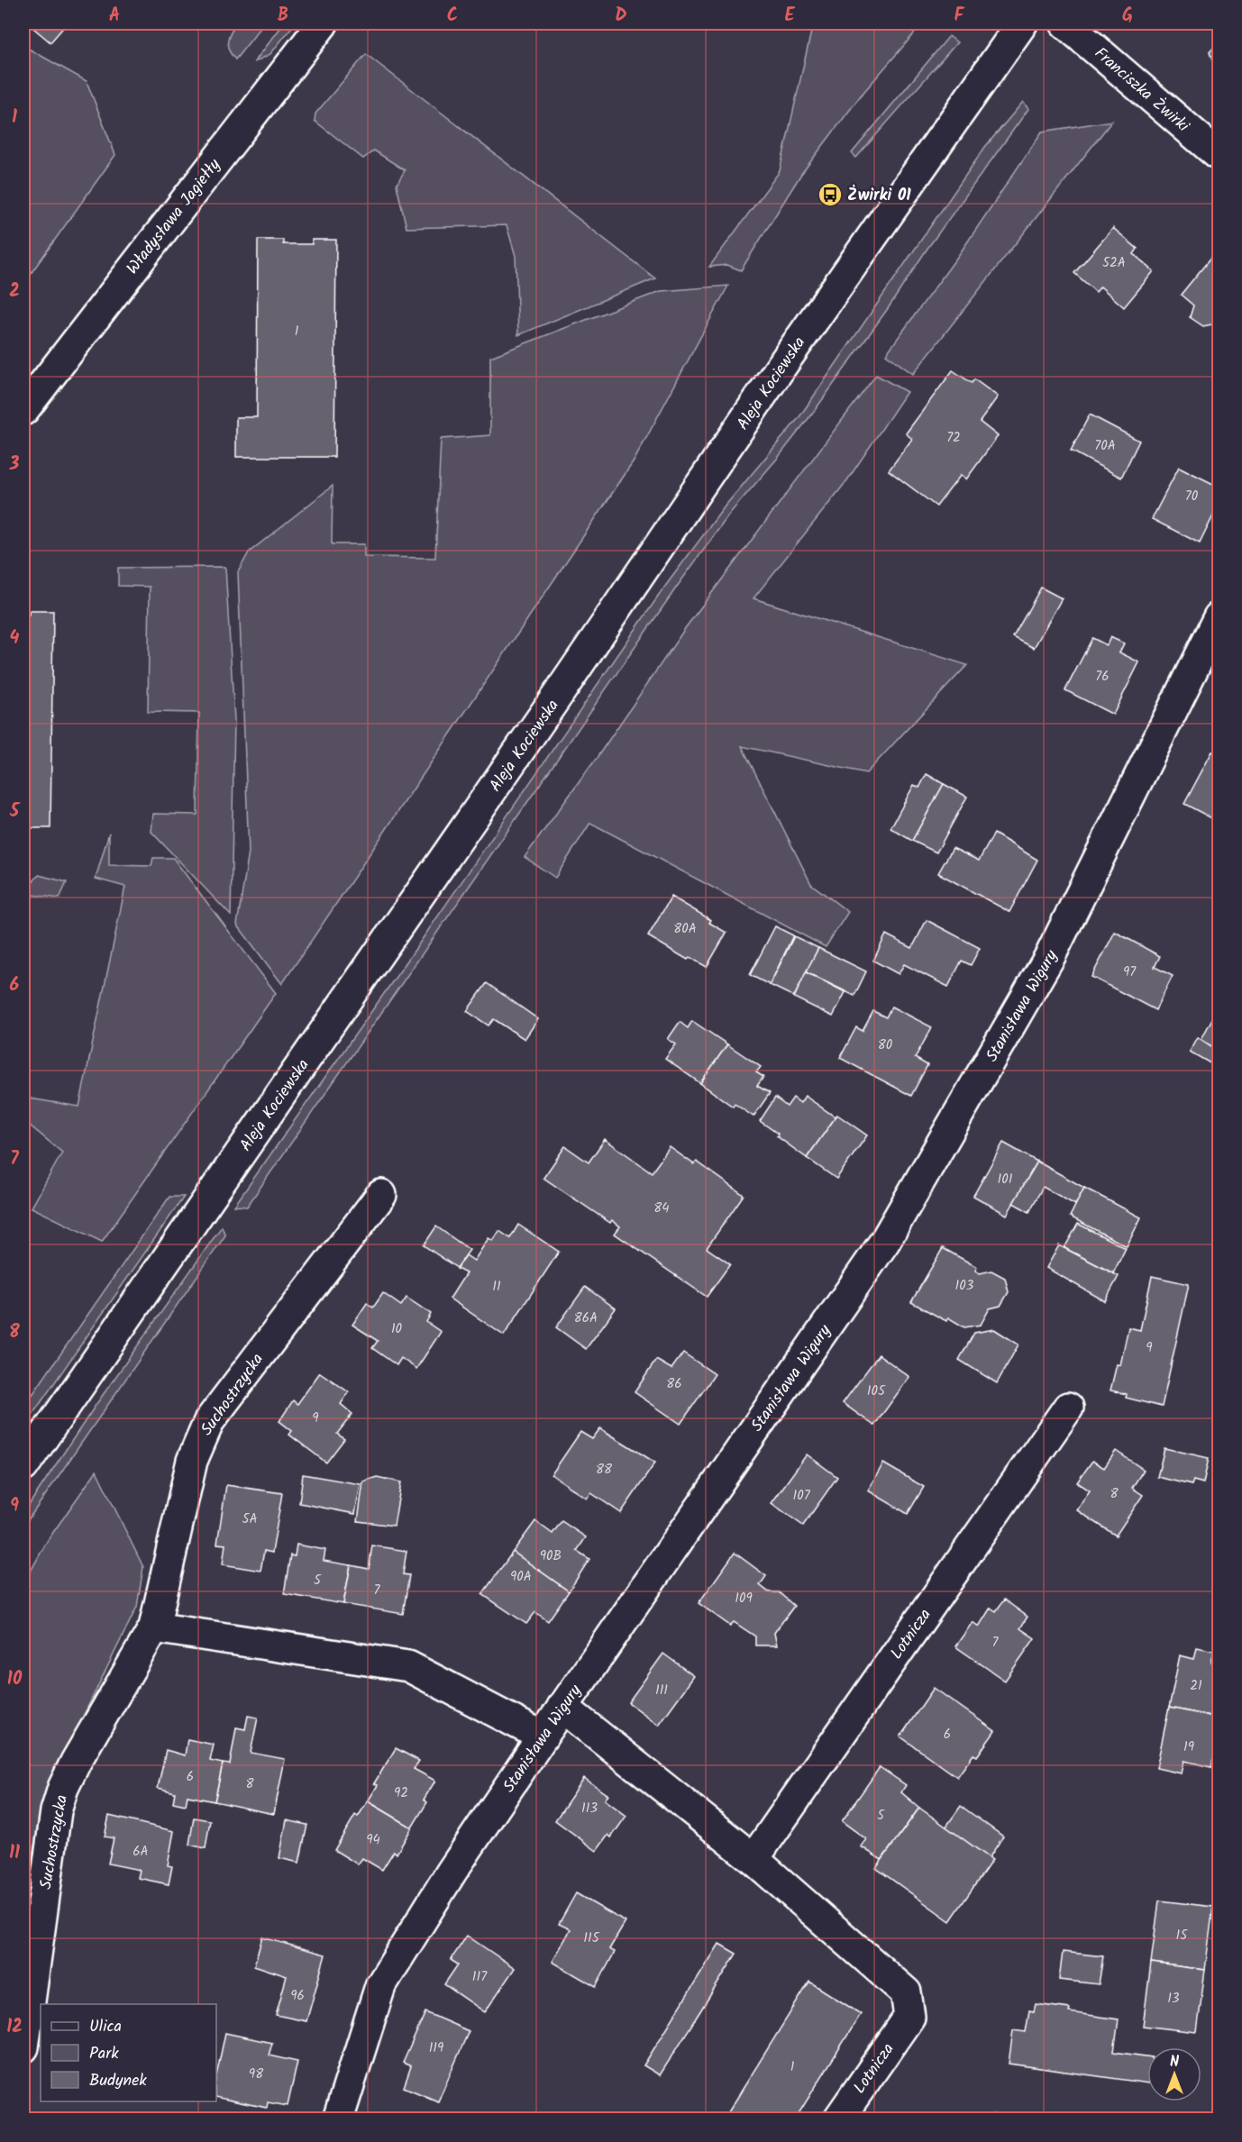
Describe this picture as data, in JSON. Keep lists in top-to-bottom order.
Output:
{
  "streets": {
    "street": [
      "Franciszka Żwirki",
      "Władysława Jagiełły",
      "Aleja Kociewska",
      "Stanisława Wigury",
      "Suchostrzycka",
      "Lotnicza"
    ]
  },
  "crossings": [
    ["Stanisława Wigury", "Lotnicza"]
  ],
  "places": {
    "bus stop": ["Żwirki 01"]
  },
  "house_numbers": [
    "52A",
    "1",
    "72",
    "70A",
    "70",
    "76",
    "80A",
    "97",
    "80",
    "101",
    "84",
    "103",
    "11",
    "86A",
    "10",
    "9",
    "86",
    "105",
    "9",
    "88",
    "8",
    "107",
    "5A",
    "90B",
    "90A",
    "5",
    "7",
    "109",
    "7",
    "21",
    "111",
    "6",
    "19",
    "6",
    "8",
    "92",
    "113",
    "5",
    "94",
    "6A",
    "15",
    "115",
    "117",
    "96",
    "13",
    "119",
    "1",
    "98"
  ],
  "legend": ["Ulica", "Park", "Budynek"],
  "north": "top",
  "grid": {
    "columns": [
      "A",
      "B",
      "C",
      "D",
      "E",
      "F",
      "G"
    ],
    "rows": [
      "1",
      "2",
      "3",
      "4",
      "5",
      "6",
      "7",
      "8",
      "9",
      "10",
      "11",
      "12"
    ]
  }
}
